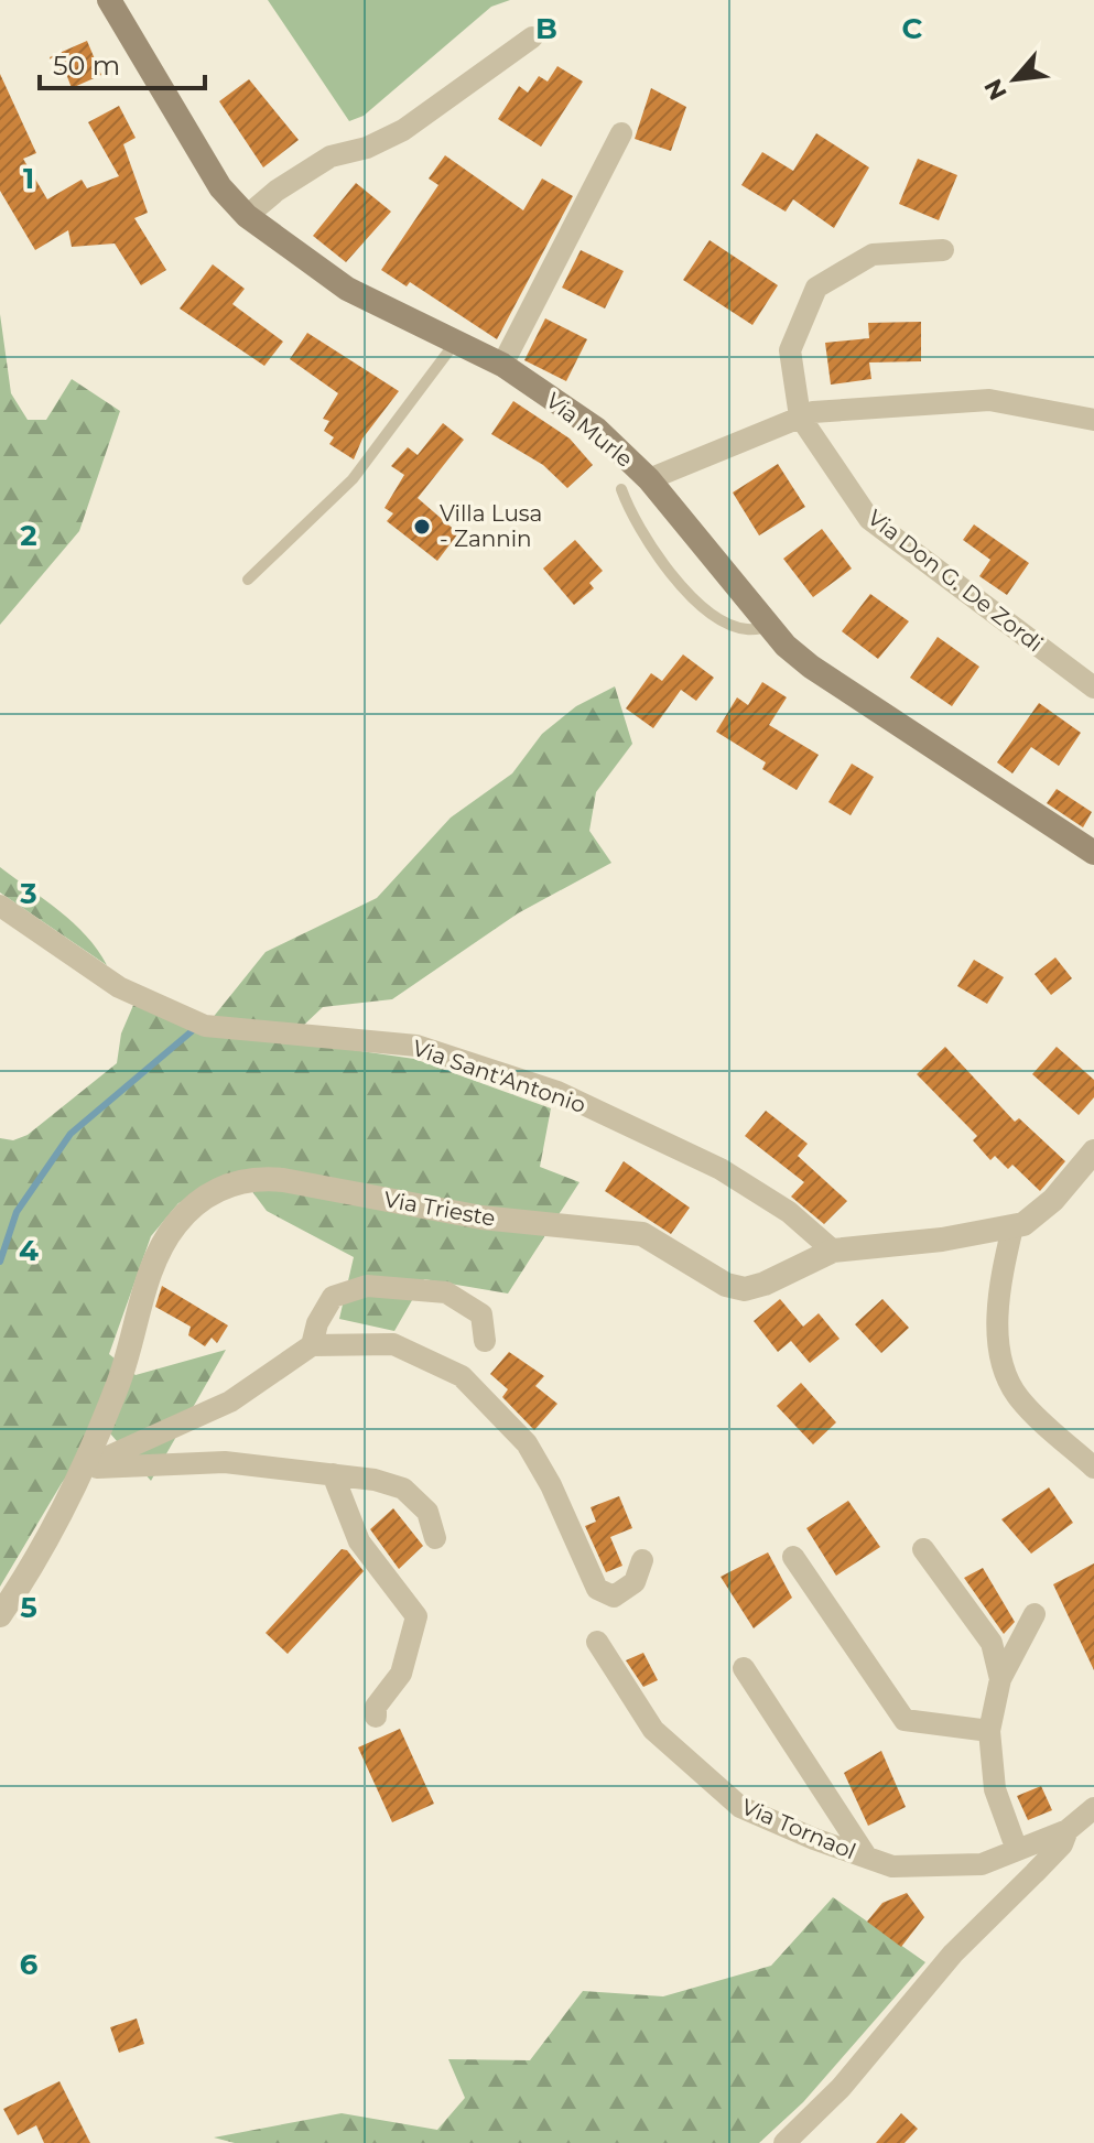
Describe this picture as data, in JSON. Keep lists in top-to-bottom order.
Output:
{
  "streets": {
    "main road": ["Via Murle"],
    "street": [
      "Via Don G. De Zordi",
      "Via Sant'Antonio",
      "Via Trieste",
      "Via Tornaol"
    ]
  },
  "crossings": [
    ["Via Sant'Antonio", "Via Trieste"]
  ],
  "places": ["Villa Lusa - Zannin"],
  "scale_bar": "50 m",
  "north": "bottom left",
  "grid": {
    "columns": ["B", "C"],
    "rows": [
      "1",
      "2",
      "3",
      "4",
      "5",
      "6"
    ]
  }
}
